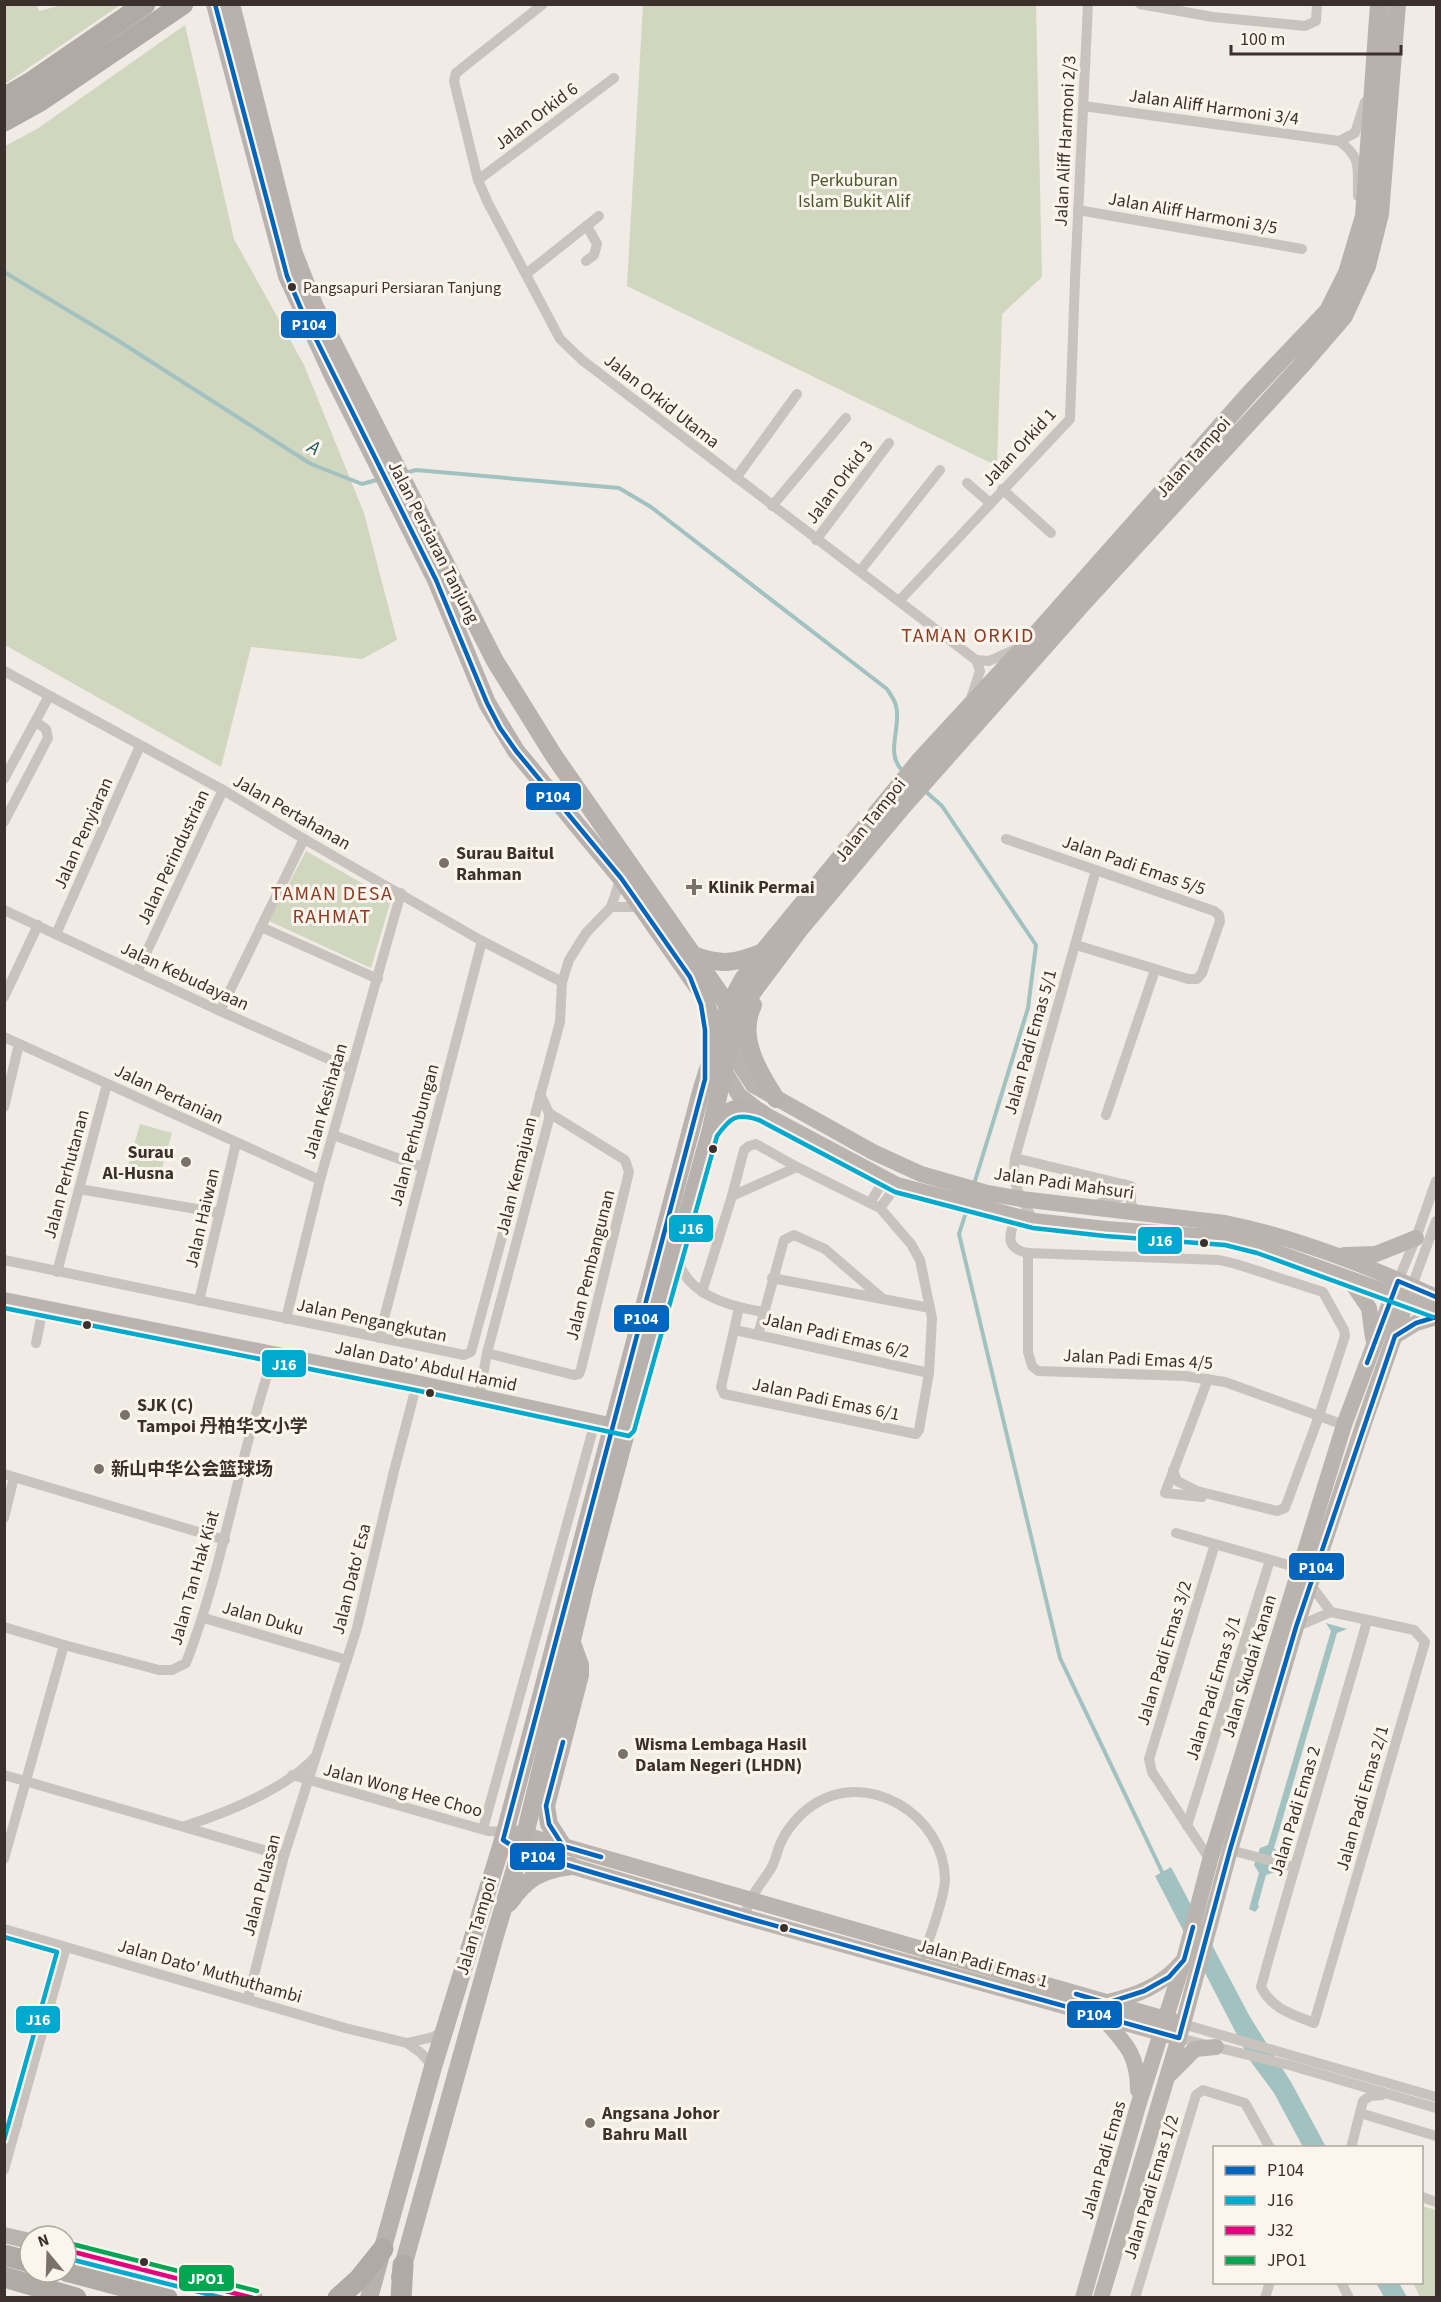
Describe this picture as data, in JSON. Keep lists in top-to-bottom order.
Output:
{
  "streets": {
    "main road": ["Jalan Tampoi", "Jalan Persiaran Tanjung"],
    "street": [
      "Jalan Aliff Harmoni 3/4",
      "Jalan Orkid 6",
      "Jalan Aliff Harmoni 2/3",
      "Jalan Aliff Harmoni 3/5",
      "Jalan Orkid Utama",
      "Jalan Orkid 1",
      "Jalan Orkid 3",
      "Jalan Pertahanan",
      "Jalan Penyiaran",
      "Jalan Perindustrian",
      "Jalan Padi Emas 5/5",
      "Jalan Kebudayaan",
      "Jalan Padi Emas 5/1",
      "Jalan Pertanian",
      "Jalan Kesihatan",
      "Jalan Perhubungan",
      "Jalan Perhutanan",
      "Jalan Kemajuan",
      "Jalan Padi Mahsuri",
      "Jalan Haiwan",
      "Jalan Pembangunan",
      "Jalan Pengangkutan",
      "Jalan Padi Emas 6/2",
      "Jalan Padi Emas 4/5",
      "Jalan Dato' Abdul Hamid",
      "Jalan Padi Emas 6/1",
      "Jalan Tan Hak Kiat",
      "Jalan Dato' Esa",
      "Jalan Duku",
      "Jalan Padi Emas 3/2",
      "Jalan Skudai Kanan",
      "Jalan Padi Emas 3/1",
      "Jalan Wong Hee Choo",
      "Jalan Padi Emas 2/1",
      "Jalan Padi Emas 2",
      "Jalan Pulasan",
      "Jalan Padi Emas 1",
      "Jalan Dato' Muthuthambi",
      "Jalan Padi Emas",
      "Jalan Padi Emas 1/2"
    ]
  },
  "crossings": [
    ["Jalan Aliff Harmoni 3/4", "Jalan Aliff Harmoni 2/3"],
    ["Jalan Orkid 6", "Jalan Orkid Utama"],
    ["Jalan Aliff Harmoni 2/3", "Jalan Aliff Harmoni 3/5"],
    ["Jalan Aliff Harmoni 2/3", "Jalan Orkid 1"],
    ["Jalan Orkid Utama", "Jalan Orkid 1"],
    ["Jalan Orkid Utama", "Jalan Orkid 3"],
    ["Jalan Tampoi", "Jalan Persiaran Tanjung"],
    ["Jalan Tampoi", "Jalan Padi Mahsuri"],
    ["Jalan Tampoi", "Jalan Dato' Abdul Hamid"],
    ["Jalan Tampoi", "Jalan Wong Hee Choo"],
    ["Jalan Tampoi", "Jalan Padi Emas 1"],
    ["Jalan Tampoi", "Jalan Dato' Muthuthambi"],
    ["Jalan Persiaran Tanjung", "Jalan Kemajuan"],
    ["Jalan Persiaran Tanjung", "Jalan Padi Mahsuri"],
    ["Jalan Pertahanan", "Jalan Penyiaran"],
    ["Jalan Pertahanan", "Jalan Perindustrian"],
    ["Jalan Pertahanan", "Jalan Kesihatan"],
    ["Jalan Pertahanan", "Jalan Perhubungan"],
    ["Jalan Pertahanan", "Jalan Kemajuan"],
    ["Jalan Penyiaran", "Jalan Kebudayaan"],
    ["Jalan Perindustrian", "Jalan Kebudayaan"],
    ["Jalan Padi Emas 5/5", "Jalan Padi Emas 5/1"],
    ["Jalan Kebudayaan", "Jalan Kesihatan"],
    ["Jalan Padi Emas 5/1", "Jalan Padi Mahsuri"],
    ["Jalan Pertanian", "Jalan Kesihatan"],
    ["Jalan Pertanian", "Jalan Perhutanan"],
    ["Jalan Pertanian", "Jalan Haiwan"],
    ["Jalan Kesihatan", "Jalan Pengangkutan"],
    ["Jalan Perhubungan", "Jalan Pengangkutan"],
    ["Jalan Perhutanan", "Jalan Pengangkutan"],
    ["Jalan Kemajuan", "Jalan Pembangunan"],
    ["Jalan Kemajuan", "Jalan Pengangkutan"],
    ["Jalan Kemajuan", "Jalan Dato' Abdul Hamid"],
    ["Jalan Padi Mahsuri", "Jalan Skudai Kanan"],
    ["Jalan Haiwan", "Jalan Pengangkutan"],
    ["Jalan Padi Emas 6/2", "Jalan Padi Emas 6/1"],
    ["Jalan Padi Emas 4/5", "Jalan Skudai Kanan"],
    ["Jalan Dato' Abdul Hamid", "Jalan Tan Hak Kiat"],
    ["Jalan Dato' Abdul Hamid", "Jalan Dato' Esa"],
    ["Jalan Tan Hak Kiat", "Jalan Duku"],
    ["Jalan Dato' Esa", "Jalan Duku"],
    ["Jalan Dato' Esa", "Jalan Wong Hee Choo"],
    ["Jalan Dato' Esa", "Jalan Pulasan"],
    ["Jalan Padi Emas 3/2", "Jalan Padi Emas 3/1"],
    ["Jalan Skudai Kanan", "Jalan Padi Emas 1"],
    ["Jalan Skudai Kanan", "Jalan Padi Emas"],
    ["Jalan Wong Hee Choo", "Jalan Pulasan"],
    ["Jalan Padi Emas 2/1", "Jalan Padi Emas 2"],
    ["Jalan Pulasan", "Jalan Dato' Muthuthambi"],
    ["Jalan Padi Emas 1", "Jalan Padi Emas"]
  ],
  "districts": ["TAMAN ORKID", "TAMAN DESA RAHMAT"],
  "water": ["A"],
  "parks": ["Perkuburan Islam Bukit Alif"],
  "places": {
    "other": [
      "Pangsapuri Persiaran Tanjung",
      "Surau Baitul Rahman",
      "Surau Al-Husna",
      "SJK (C) Tampoi 丹柏华文小学",
      "新山中华公会篮球场",
      "Wisma Lembaga Hasil Dalam Negeri (LHDN)",
      "Angsana Johor Bahru Mall"
    ],
    "health": ["Klinik Permai"]
  },
  "lines": [
    "transit line P104",
    "transit line J16",
    "transit line JPO1",
    "transit line J32"
  ],
  "legend": [
    "P104",
    "J16",
    "J32",
    "JPO1"
  ],
  "scale_bar": "100 m",
  "north": "top"
}
